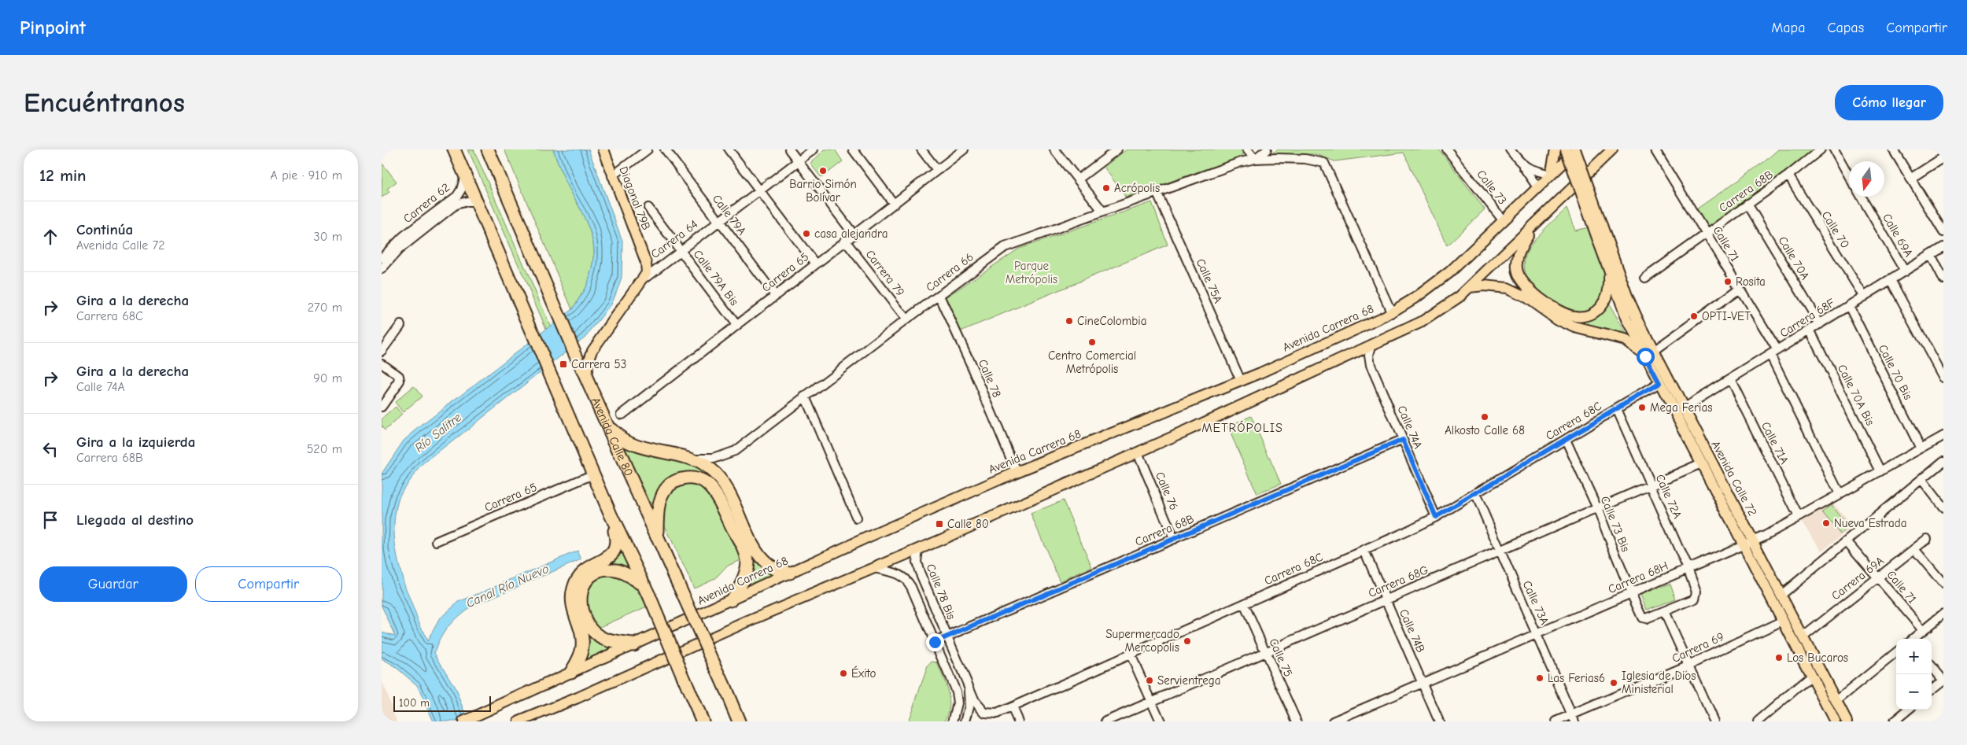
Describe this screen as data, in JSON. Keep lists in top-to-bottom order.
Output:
{
  "streets": {
    "highway": ["Avenida Calle 80"],
    "main road": [
      "Diagonal 79B",
      "Carrera 64",
      "Avenida Carrera 68",
      "Avenida Calle 72"
    ],
    "street": [
      "Calle 73",
      "Carrera 68B",
      "Carrera 62",
      "Calle 79A",
      "Calle 70",
      "Calle 69A",
      "Calle 71",
      "Calle 70A",
      "Carrera 65",
      "Carrera 66",
      "Carrera 79",
      "Calle 79A Bis",
      "Calle 75A",
      "Carrera 68F",
      "Calle 70 Bis",
      "Calle 78",
      "Calle 70A Bis",
      "Carrera 68C",
      "Calle 74A",
      "Calle 71A",
      "Calle 76",
      "Calle 72A",
      "Calle 73 Bis",
      "Carrera 68H",
      "Carrera 69A",
      "Carrera 68G",
      "Calle 78 Bis",
      "Calle 73A",
      "Calle 74B",
      "Carrera 69",
      "Calle 75"
    ]
  },
  "crossings": [
    ["Calle 73", "Avenida Carrera 68"],
    ["Carrera 68B", "Calle 70"],
    ["Carrera 68B", "Calle 71"],
    ["Carrera 68B", "Calle 70A"],
    ["Carrera 68B", "Calle 74A"],
    ["Carrera 68B", "Calle 76"],
    ["Carrera 68B", "Calle 78 Bis"],
    ["Diagonal 79B", "Carrera 64"],
    ["Calle 79A", "Carrera 64"],
    ["Calle 79A", "Carrera 65"],
    ["Calle 70", "Carrera 68F"],
    ["Calle 69A", "Carrera 68F"],
    ["Carrera 64", "Calle 79A Bis"],
    ["Carrera 64", "Avenida Calle 80"],
    ["Calle 71", "Carrera 68F"],
    ["Calle 71", "Carrera 69A"],
    ["Calle 70A", "Carrera 68F"],
    ["Carrera 65", "Carrera 79"],
    ["Carrera 65", "Calle 79A Bis"],
    ["Carrera 66", "Carrera 79"],
    ["Carrera 66", "Calle 75A"],
    ["Carrera 66", "Avenida Carrera 68"],
    ["Carrera 66", "Calle 78"],
    ["Calle 75A", "Avenida Carrera 68"],
    ["Carrera 68F", "Calle 70 Bis"],
    ["Carrera 68F", "Calle 70A Bis"],
    ["Carrera 68F", "Calle 71A"],
    ["Carrera 68F", "Avenida Calle 72"],
    ["Avenida Carrera 68", "Calle 78"],
    ["Calle 70 Bis", "Carrera 68H"],
    ["Calle 70A Bis", "Carrera 68H"],
    ["Carrera 68C", "Calle 74A"],
    ["Carrera 68C", "Avenida Calle 72"],
    ["Carrera 68C", "Calle 72A"],
    ["Carrera 68C", "Calle 73 Bis"],
    ["Carrera 68C", "Calle 78 Bis"],
    ["Carrera 68C", "Calle 73A"],
    ["Carrera 68C", "Calle 74B"],
    ["Carrera 68C", "Calle 75"],
    ["Calle 71A", "Carrera 68H"],
    ["Avenida Calle 72", "Carrera 68H"],
    ["Avenida Calle 72", "Carrera 69A"],
    ["Avenida Calle 72", "Carrera 68G"],
    ["Avenida Calle 72", "Carrera 69"],
    ["Calle 72A", "Calle 73 Bis"],
    ["Calle 72A", "Carrera 68H"],
    ["Calle 72A", "Carrera 68G"],
    ["Calle 73 Bis", "Carrera 68H"],
    ["Calle 73 Bis", "Carrera 68G"],
    ["Carrera 68H", "Calle 73A"],
    ["Carrera 68H", "Calle 74B"],
    ["Carrera 68G", "Calle 73A"],
    ["Carrera 68G", "Calle 74B"],
    ["Carrera 68G", "Calle 75"],
    ["Calle 73A", "Carrera 69"]
  ],
  "districts": ["METRÓPOLIS"],
  "water": ["Río Salitre", "Canal Río Nuevo"],
  "parks": ["Parque Metrópolis"],
  "places": {
    "other": [
      "Barrio Simón Bolívar",
      "Acrópolis",
      "casa alejandra",
      "Rosita",
      "OPTI-VET",
      "CineColombia",
      "Centro Comercial Metrópolis",
      "Mega Ferias",
      "Alkosto Calle 68",
      "Nueva Estrada",
      "Supermercado Mercopolis",
      "Los Bucaros",
      "Éxito",
      "Las Ferias6",
      "Servientrega",
      "Iglesia de Dios Ministerial"
    ],
    "transit": ["Carrera 53", "Calle 80"]
  },
  "scale_bar": "100 m",
  "north": "bottom",
  "page": {
    "header": "Pinpoint",
    "nav": ["Mapa", "Capas", "Compartir"],
    "buttons": [
      "Cómo llegar",
      ["Guardar", "Compartir"]
    ],
    "title": "Encuéntranos",
    "heading": ["12 min", "A pie · 910 m"],
    "list": [
      ["Continúa", "Avenida Calle 72", "30 m"],
      ["Gira a la derecha", "Carrera 68C", "270 m"],
      ["Gira a la derecha", "Calle 74A", "90 m"],
      ["Gira a la izquierda", "Carrera 68B", "520 m"],
      "Llegada al destino"
    ],
    "map_buttons": ["+", "−"],
    "scale": "100 m"
  }
}
